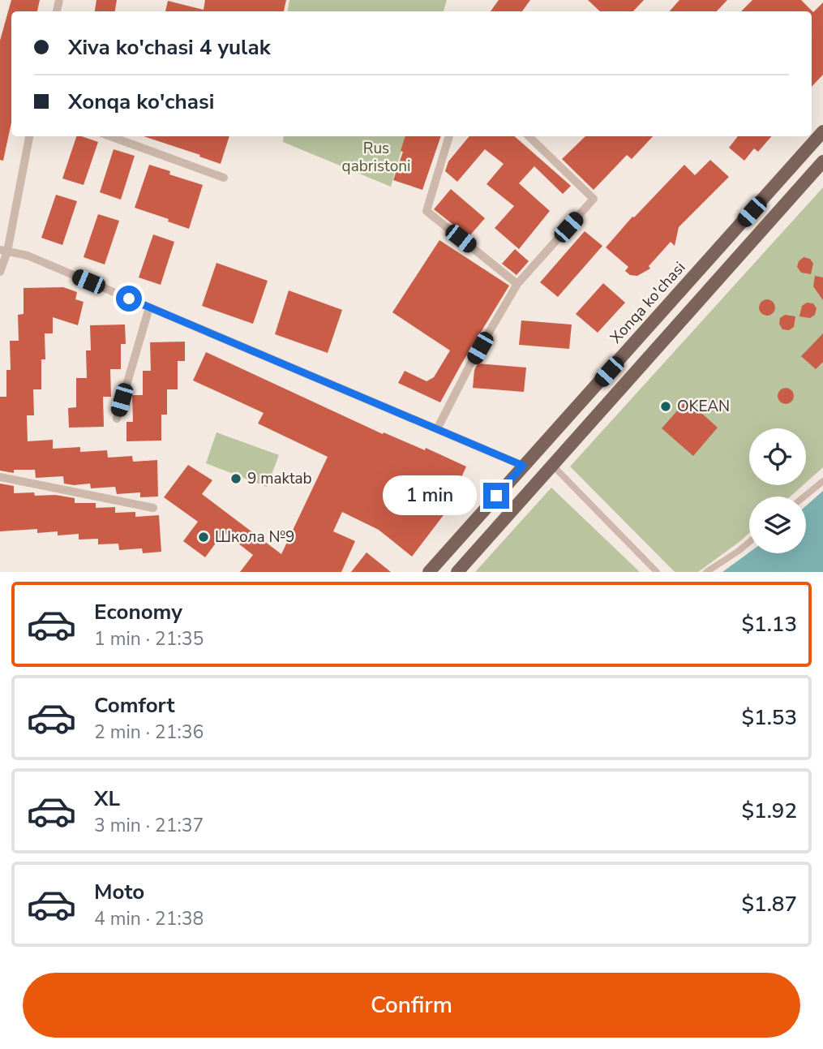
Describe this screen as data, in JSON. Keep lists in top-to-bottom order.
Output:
{
  "streets": {
    "main road": ["Xonqa ko'chasi"]
  },
  "parks": ["Rus qabristoni"],
  "places": ["OKEAN", "9 maktab", "Школа №9"],
  "page": {
    "banner": ["Xiva ko'chasi 4 yulak", "Xonqa ko'chasi"],
    "bubble": "1 min",
    "list": [
      {
        "name": "Economy",
        "note": "1 min · 21:35",
        "value": "$1.13"
      },
      {
        "name": "Comfort",
        "note": "2 min · 21:36",
        "value": "$1.53"
      },
      {
        "name": "XL",
        "note": "3 min · 21:37",
        "value": "$1.92"
      },
      {
        "name": "Moto",
        "note": "4 min · 21:38",
        "value": "$1.87"
      }
    ],
    "buttons": "Confirm"
  }
}
